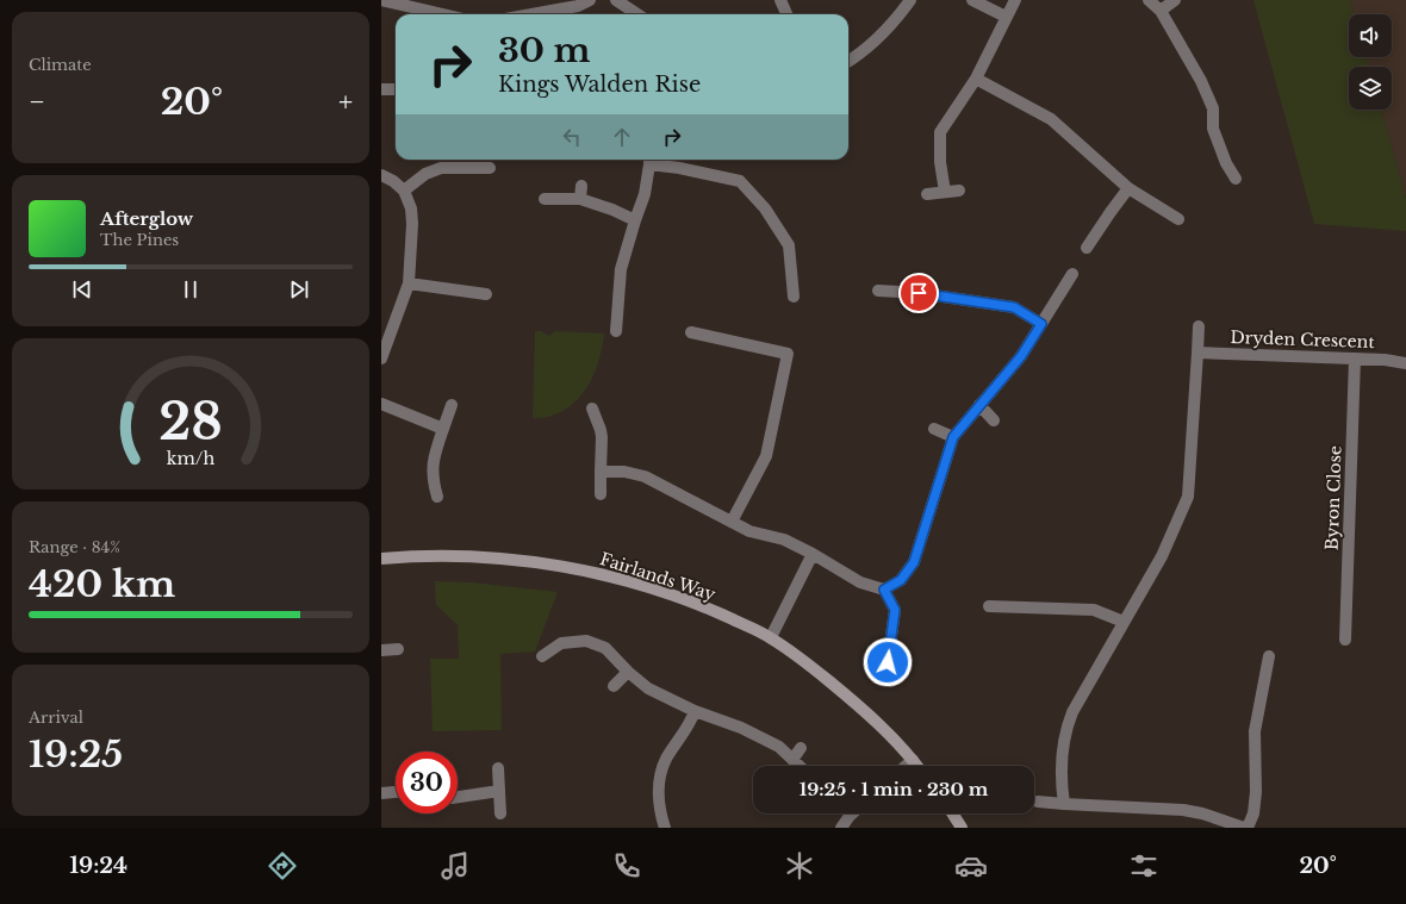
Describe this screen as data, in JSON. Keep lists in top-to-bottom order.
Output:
{
  "streets": {
    "main road": ["Fairlands Way"],
    "street": ["Dryden Crescent", "Byron Close"]
  },
  "crossings": [
    ["Dryden Crescent", "Byron Close"]
  ],
  "page": {
    "tile": [
      "Climate",
      ["Range · 84%", "420 km"],
      ["Arrival", "19:25"]
    ],
    "turn": ["30 m", "Kings Walden Rise"],
    "heat": ["−", "20°", "+"],
    "song": ["Afterglow", "The Pines"],
    "limit": "30",
    "trip": "19:25 · 1 min · 230 m",
    "tabs": ["19:24", "20°"],
    "gauge": ["28", "km/h"]
  }
}
